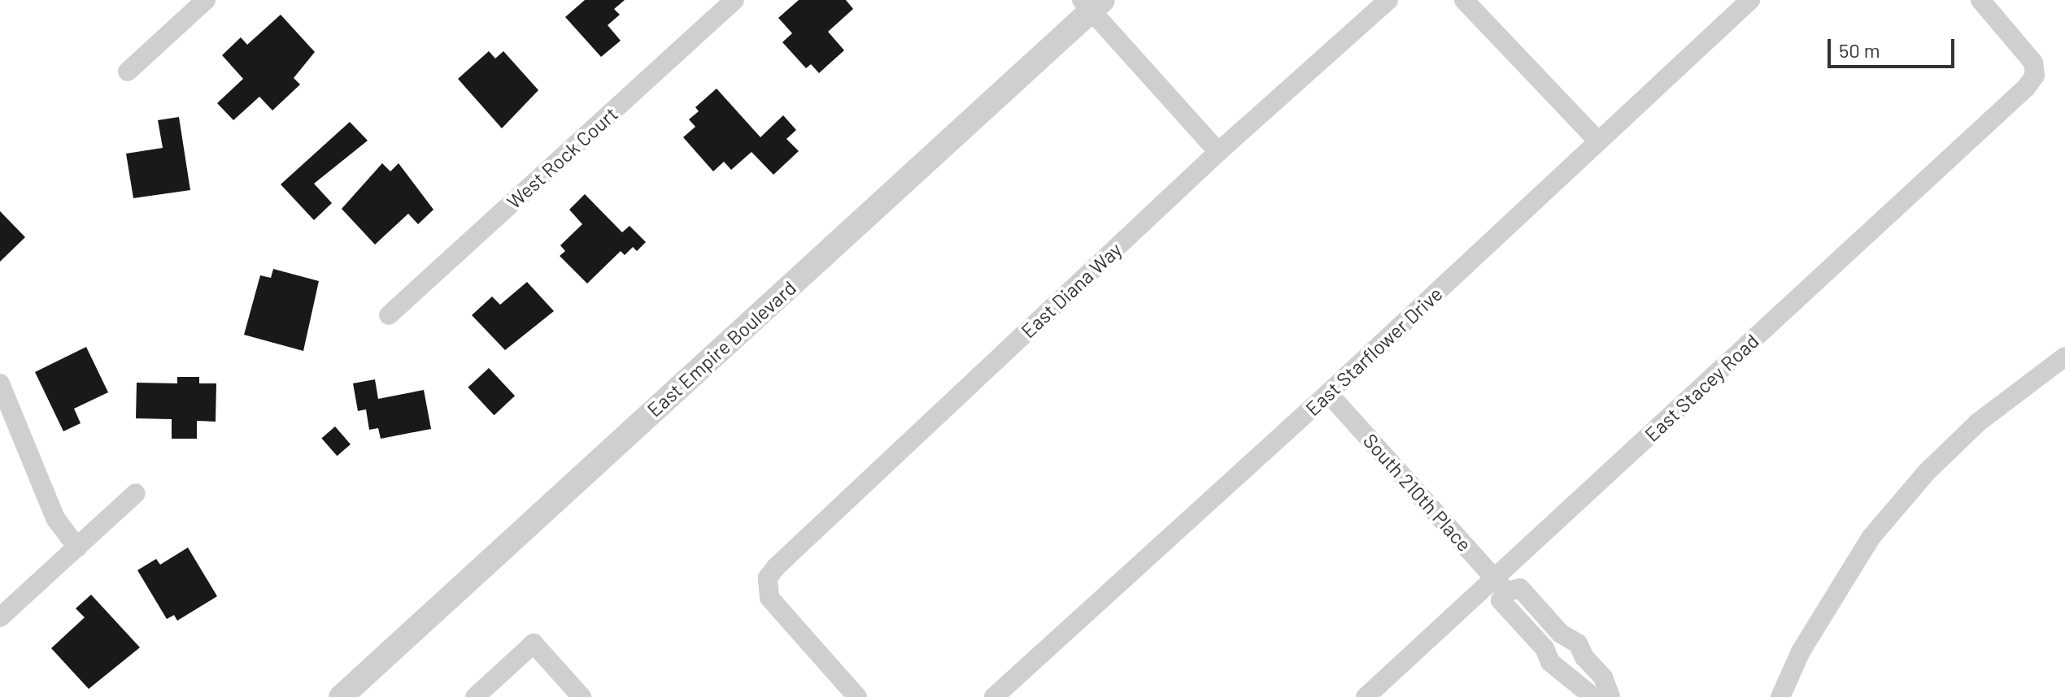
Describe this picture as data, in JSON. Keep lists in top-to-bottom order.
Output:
{
  "streets": {
    "street": [
      "West Rock Court",
      "East Diana Way",
      "East Empire Boulevard",
      "East Starflower Drive",
      "East Stacey Road",
      "South 210th Place"
    ]
  },
  "crossings": [
    ["East Starflower Drive", "South 210th Place"],
    ["East Stacey Road", "South 210th Place"]
  ],
  "scale_bar": "50 m"
}
